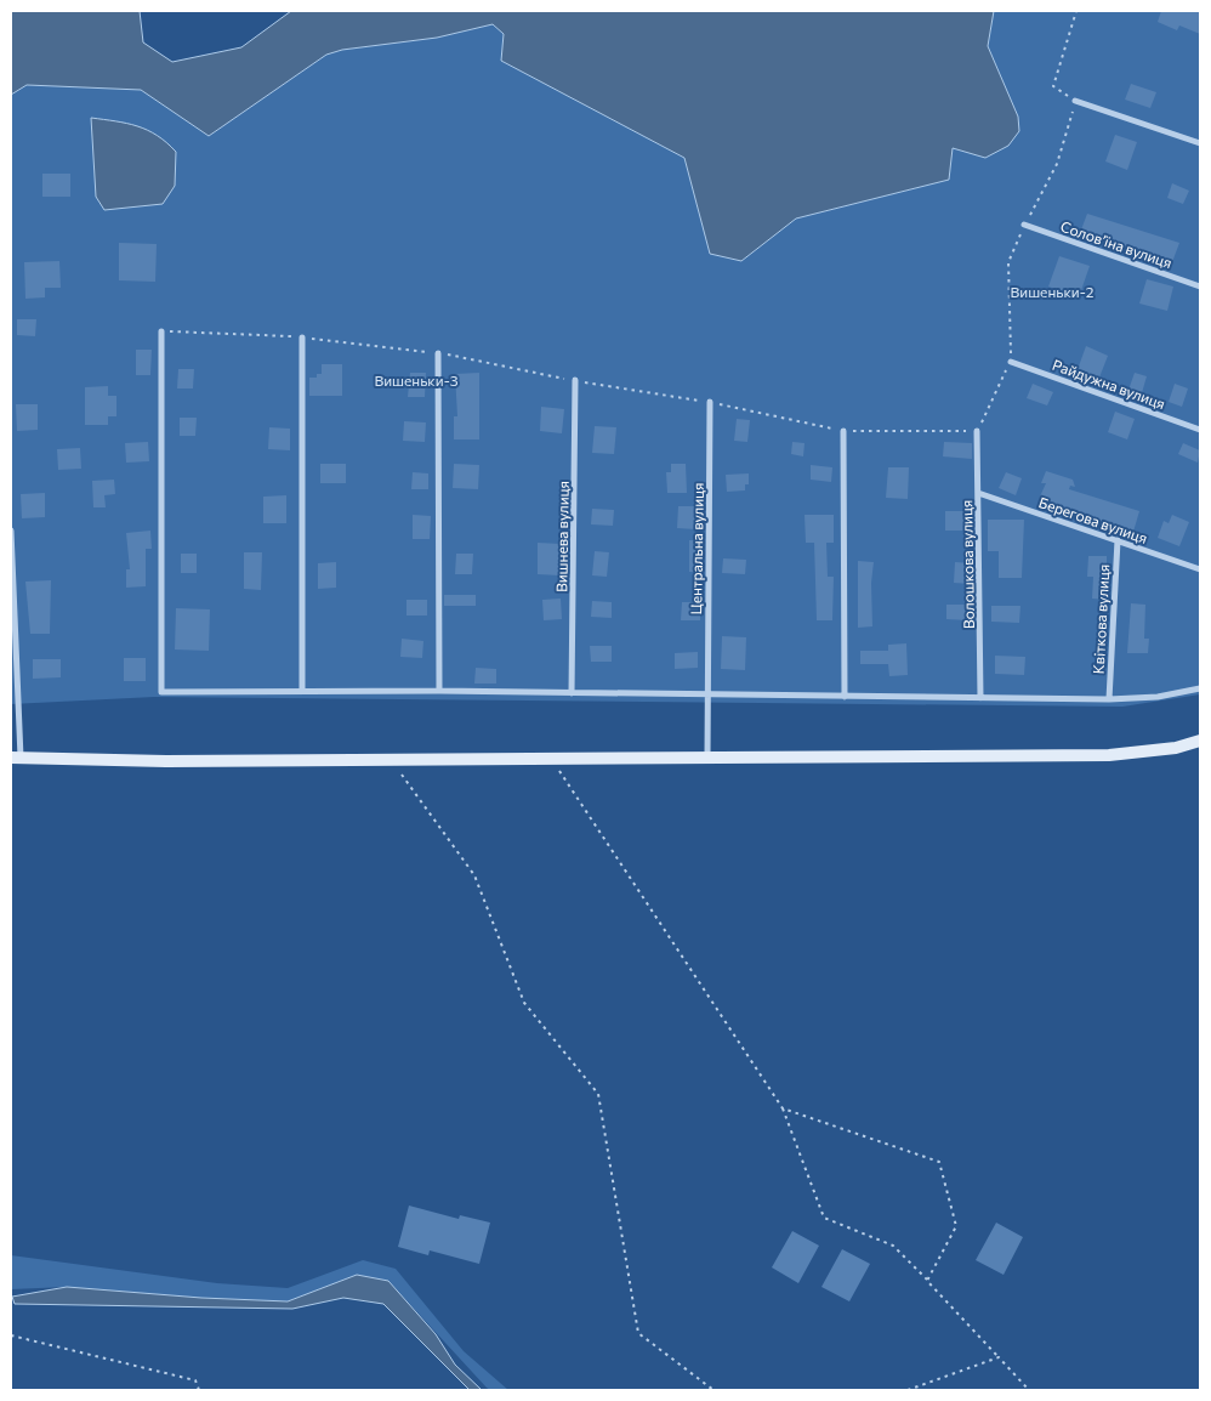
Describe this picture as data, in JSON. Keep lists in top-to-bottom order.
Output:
{
  "streets": {
    "street": [
      "Соловʼїна вулиця",
      "Райдужна вулиця",
      "Берегова вулиця",
      "Вишнева вулиця",
      "Центральна вулиця",
      "Волошкова вулиця",
      "Квіткова вулиця"
    ]
  },
  "crossings": [
    ["Берегова вулиця", "Волошкова вулиця"],
    ["Берегова вулиця", "Квіткова вулиця"]
  ],
  "parks": ["Вишеньки-2", "Вишеньки-3"]
}
